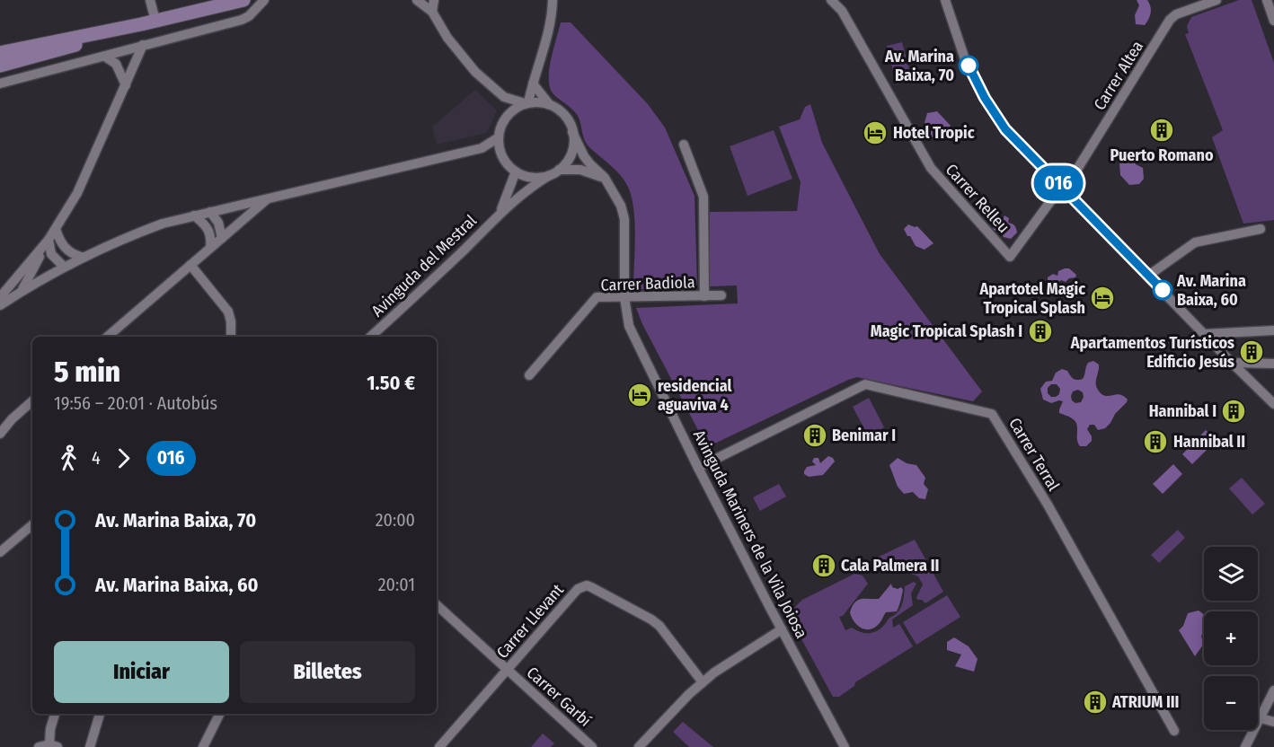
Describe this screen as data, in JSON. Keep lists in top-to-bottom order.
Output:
{
  "streets": {
    "street": [
      "Carrer Altea",
      "Carrer Relleu",
      "Avinguda del Mestral",
      "Carrer Badiola",
      "Carrer Terral",
      "Avinguda Mariners de la Vila Joiosa",
      "Carrer Llevant",
      "Carrer Garbí"
    ]
  },
  "crossings": [
    ["Carrer Altea", "Carrer Relleu"],
    ["Avinguda del Mestral", "Avinguda Mariners de la Vila Joiosa"],
    ["Carrer Badiola", "Avinguda Mariners de la Vila Joiosa"],
    ["Carrer Terral", "Avinguda Mariners de la Vila Joiosa"],
    ["Carrer Llevant", "Carrer Garbí"]
  ],
  "places": {
    "other": ["Av. Marina Baixa, 70", "Av. Marina Baixa, 60"],
    "building": [
      "Puerto Romano",
      "Magic Tropical Splash I",
      "Apartamentos Turísticos Edificio Jesús",
      "Hannibal I",
      "Benimar I",
      "Hannibal II",
      "Cala Palmera II",
      "ATRIUM III"
    ],
    "hotel": ["Hotel Tropic", "Apartotel Magic Tropical Splash", "residencial aguaviva 4"]
  },
  "lines": ["bus line 016"],
  "page": {
    "on_map": "016",
    "heading": ["5 min", "19:56 – 20:01 · Autobús", "1.50 €"],
    "legs": ["4", "016"],
    "list": [
      {
        "name": "Av. Marina Baixa, 70",
        "value": "20:00"
      },
      {
        "name": "Av. Marina Baixa, 60",
        "value": "20:01"
      }
    ],
    "map_buttons": ["+", "−"],
    "buttons": ["Iniciar", "Billetes"]
  }
}
